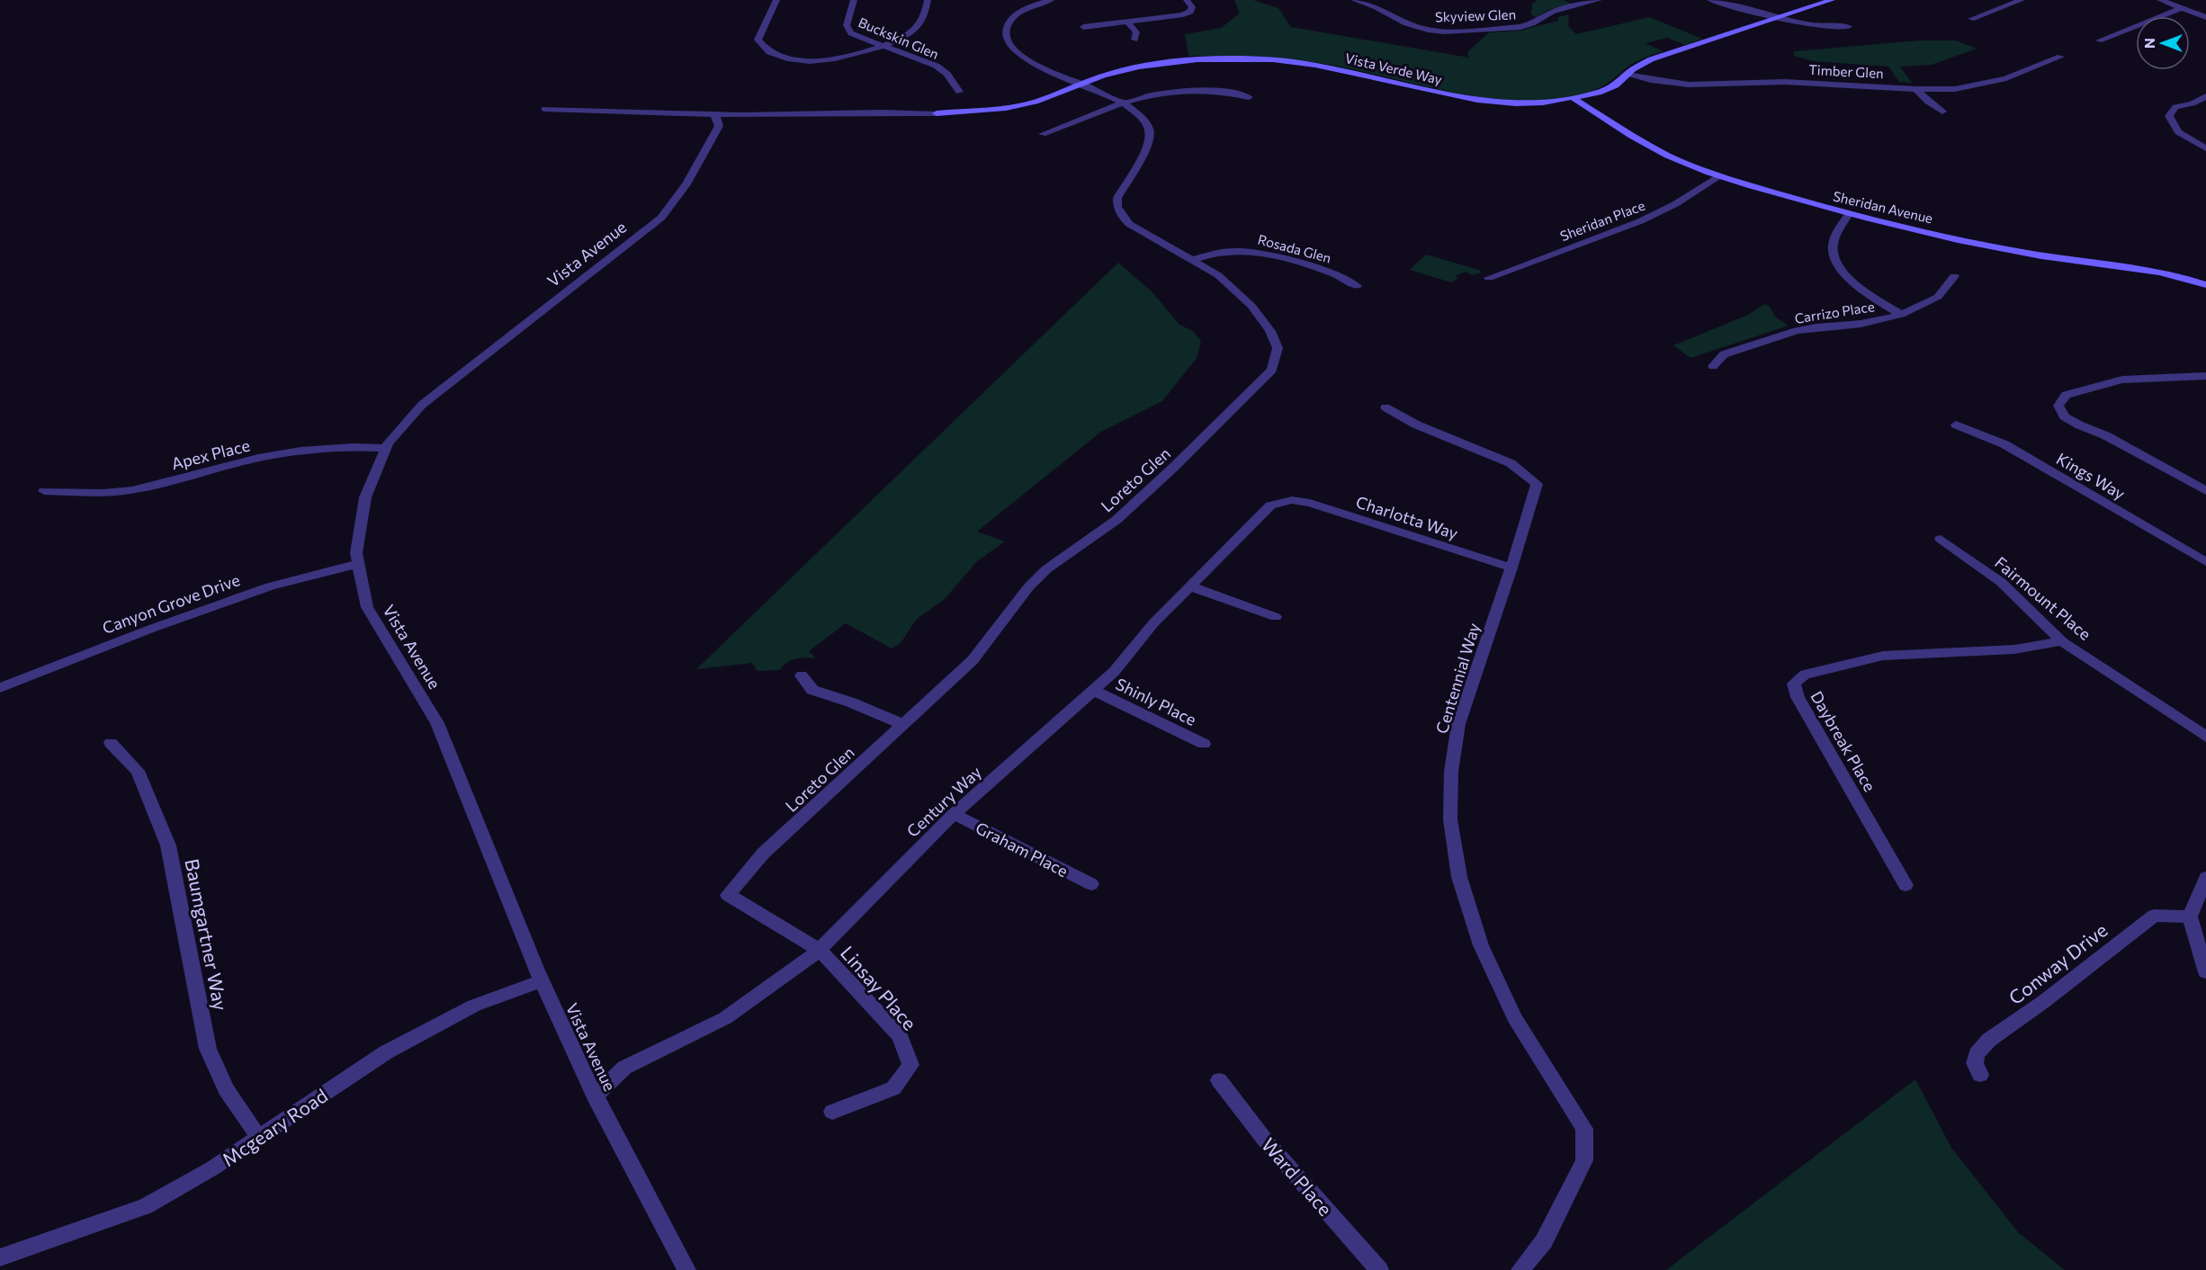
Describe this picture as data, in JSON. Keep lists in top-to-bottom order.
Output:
{
  "streets": {
    "street": [
      "Skyview Glen",
      "Buckskin Glen",
      "Vista Verde Way",
      "Timber Glen",
      "Sheridan Avenue",
      "Sheridan Place",
      "Rosada Glen",
      "Vista Avenue",
      "Carrizo Place",
      "Apex Place",
      "Kings Way",
      "Loreto Glen",
      "Charlotta Way",
      "Fairmount Place",
      "Canyon Grove Drive",
      "Centennial Way",
      "Shinly Place",
      "Daybreak Place",
      "Century Way",
      "Graham Place",
      "Baumgartner Way",
      "Conway Drive",
      "Linsay Place",
      "Mcgeary Road",
      "Ward Place"
    ]
  },
  "crossings": [
    ["Vista Verde Way", "Timber Glen"],
    ["Vista Verde Way", "Sheridan Avenue"],
    ["Vista Verde Way", "Vista Avenue"],
    ["Vista Verde Way", "Loreto Glen"],
    ["Sheridan Avenue", "Sheridan Place"],
    ["Rosada Glen", "Loreto Glen"],
    ["Vista Avenue", "Apex Place"],
    ["Vista Avenue", "Canyon Grove Drive"],
    ["Vista Avenue", "Century Way"],
    ["Vista Avenue", "Mcgeary Road"],
    ["Loreto Glen", "Linsay Place"],
    ["Charlotta Way", "Centennial Way"],
    ["Charlotta Way", "Century Way"],
    ["Fairmount Place", "Daybreak Place"],
    ["Shinly Place", "Century Way"],
    ["Century Way", "Graham Place"],
    ["Century Way", "Linsay Place"],
    ["Baumgartner Way", "Mcgeary Road"]
  ],
  "north": "left"
}
